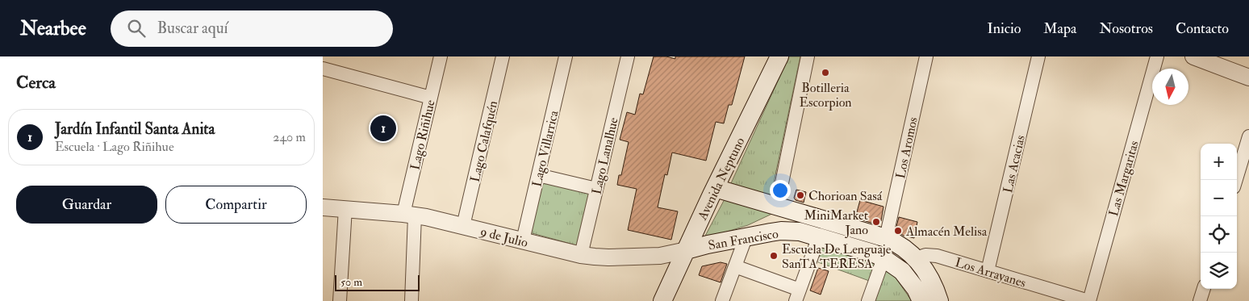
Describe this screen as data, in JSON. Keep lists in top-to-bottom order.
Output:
{
  "streets": {
    "main road": ["Avenida Neptuno", "San Francisco"],
    "street": [
      "Lago Riñihue",
      "Lago Calafquén",
      "Los Aromos",
      "Lago Villarrica",
      "Lago Lanalhue",
      "Las Acacias",
      "Las Margaritas",
      "9 de Julio",
      "Los Arrayanes"
    ]
  },
  "crossings": [
    ["Lago Riñihue", "9 de Julio"],
    ["Lago Calafquén", "9 de Julio"],
    ["Los Aromos", "San Francisco"],
    ["Lago Villarrica", "9 de Julio"],
    ["Lago Lanalhue", "9 de Julio"],
    ["Las Acacias", "Los Arrayanes"],
    ["Avenida Neptuno", "9 de Julio"],
    ["Avenida Neptuno", "San Francisco"],
    ["Las Margaritas", "Los Arrayanes"],
    ["9 de Julio", "San Francisco"],
    ["San Francisco", "Los Arrayanes"]
  ],
  "places": [
    "Botilleria Escorpion",
    "Chorioan Sasá",
    "MiniMarket Jano",
    "Almacén Melisa",
    "Escuela De Lenguaje SanTA TERESA"
  ],
  "scale_bar": "50 m",
  "north": "bottom",
  "page": {
    "header": "Nearbee",
    "search": "Buscar aquí",
    "nav": [
      "Inicio",
      "Mapa",
      "Nosotros",
      "Contacto"
    ],
    "heading": "Cerca",
    "list": [
      {
        "mark": "1",
        "name": "Jardín Infantil Santa Anita",
        "note": "Escuela · Lago Riñihue",
        "value": "240 m"
      }
    ],
    "pins": "1",
    "map_buttons": ["+", "−"],
    "buttons": ["Guardar", "Compartir"],
    "scale": "50 m"
  }
}
